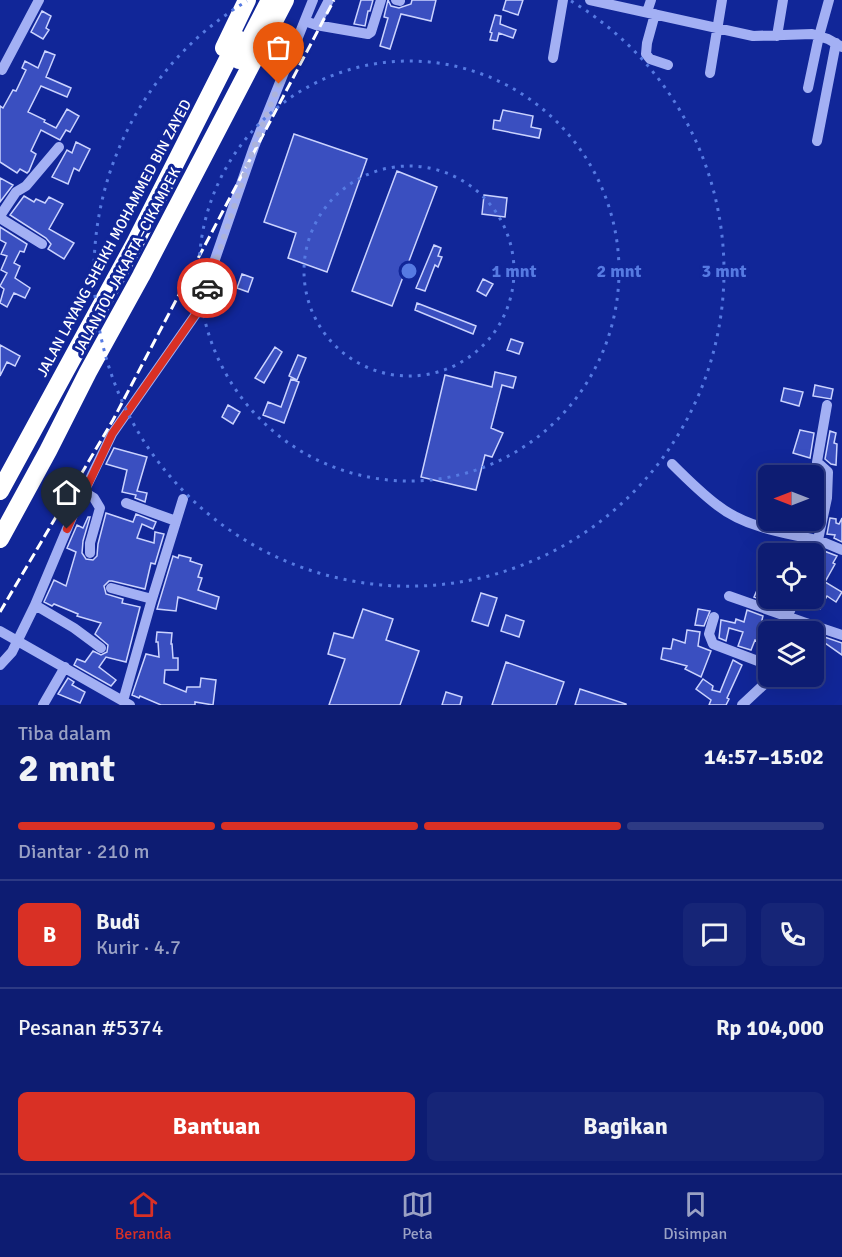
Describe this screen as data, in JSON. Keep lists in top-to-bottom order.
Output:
{
  "streets": {
    "highway": ["JALAN LAYANG SHEIKH MOHAMMED BIN ZAYED", "JALAN TOL JAKARTA–CIKAMPEK"]
  },
  "crossings": [
    ["JALAN LAYANG SHEIKH MOHAMMED BIN ZAYED", "JALAN TOL JAKARTA–CIKAMPEK"]
  ],
  "north": "left",
  "page": {
    "heading": ["2 mnt", "Tiba dalam", "14:57–15:02"],
    "panel": [
      "Budi",
      "Kurir · 4.7",
      "Pesanan #5374",
      "Rp 104,000"
    ],
    "bar": "Diantar · 210 m",
    "round": "B",
    "buttons": ["Bantuan", "Bagikan"],
    "tabs": ["Beranda", "Peta", "Disimpan"]
  },
  "rings": ["1 mnt", "2 mnt", "3 mnt"]
}
